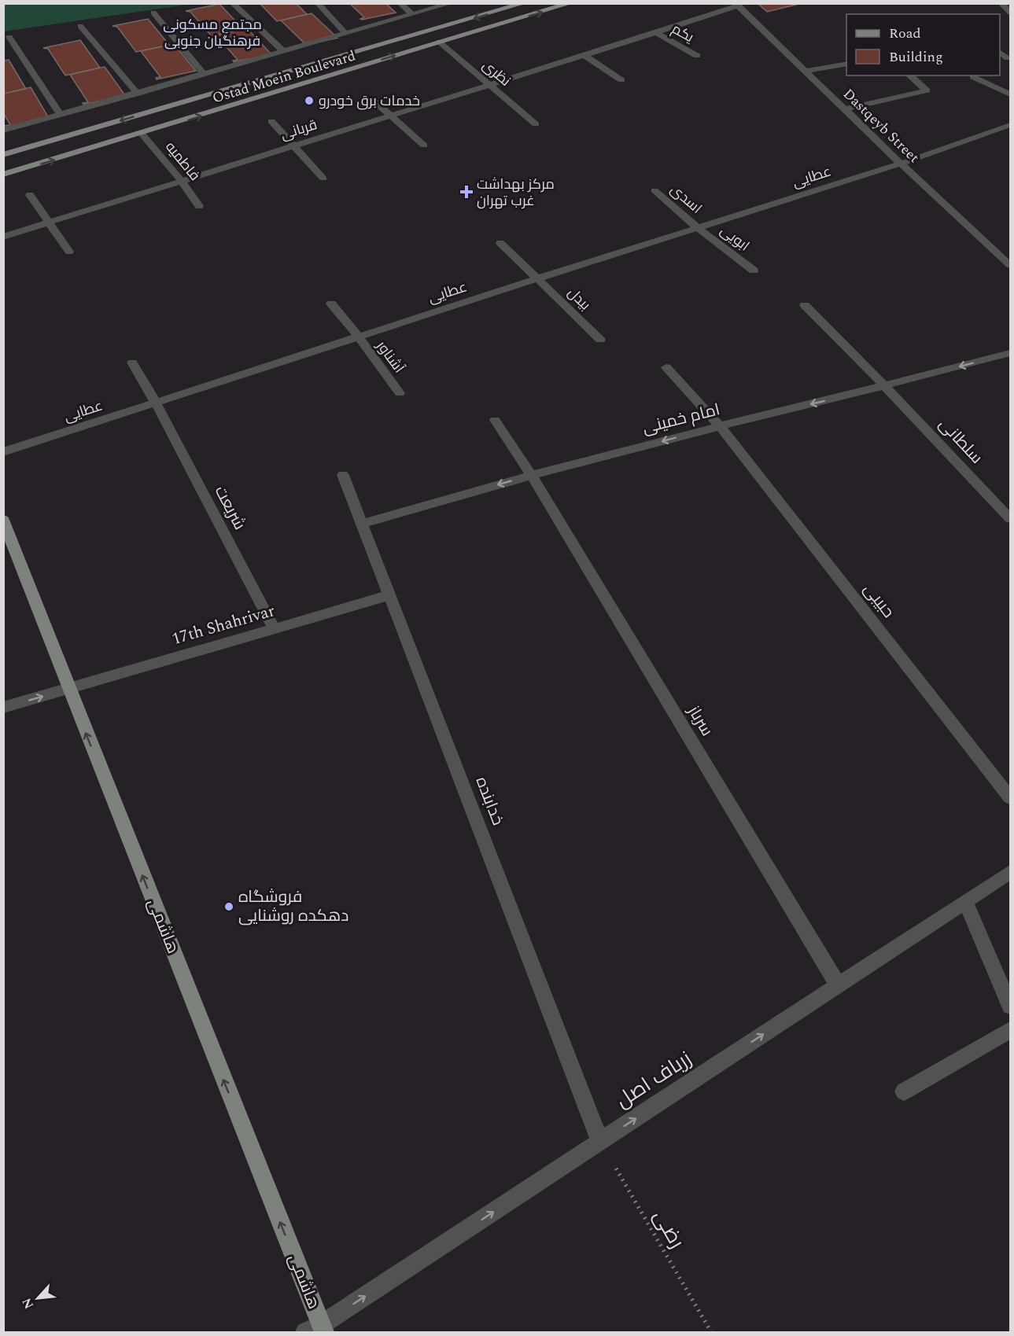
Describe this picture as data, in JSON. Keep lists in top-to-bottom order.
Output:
{
  "streets": {
    "main road": ["Ostad Moein Boulevard", "هاشمی"],
    "street": [
      "یکم",
      "نظری",
      "Dastqeyb Street",
      "قربانی",
      "فاطمیه",
      "عطایی",
      "اسدی",
      "ابویی",
      "بیدل",
      "آشناور",
      "امام خمینی",
      "سلطانی",
      "شریعت",
      "حبیبی",
      "17th Shahrivar",
      "سرباز",
      "خدابنده",
      "زرباف اصل"
    ],
    "path": ["رضی"]
  },
  "crossings": [
    ["یکم", "قربانی"],
    ["نظری", "Ostad Moein Boulevard"],
    ["نظری", "قربانی"],
    ["Ostad Moein Boulevard", "فاطمیه"],
    ["Dastqeyb Street", "قربانی"],
    ["Dastqeyb Street", "عطایی"],
    ["قربانی", "فاطمیه"],
    ["عطایی", "اسدی"],
    ["عطایی", "ابویی"],
    ["عطایی", "بیدل"],
    ["عطایی", "آشناور"],
    ["عطایی", "شریعت"],
    ["اسدی", "ابویی"],
    ["امام خمینی", "سلطانی"],
    ["امام خمینی", "حبیبی"],
    ["امام خمینی", "سرباز"],
    ["امام خمینی", "خدابنده"],
    ["شریعت", "17th Shahrivar"],
    ["17th Shahrivar", "خدابنده"],
    ["17th Shahrivar", "هاشمی"],
    ["سرباز", "زرباف اصل"],
    ["خدابنده", "زرباف اصل"],
    ["خدابنده", "رضی"],
    ["هاشمی", "زرباف اصل"],
    ["زرباف اصل", "رضی"]
  ],
  "one_way": ["امام خمینی", "هاشمی", "زرباف اصل"],
  "districts": ["مجتمع مسکونی فرهنگیان جنوبی"],
  "places": {
    "other": ["خدمات برق خودرو", "فروشگاه دهکده روشنایی"],
    "health": ["مرکز بهداشت غرب تهران"]
  },
  "legend": ["Road", "Building"],
  "north": "bottom left"
}
